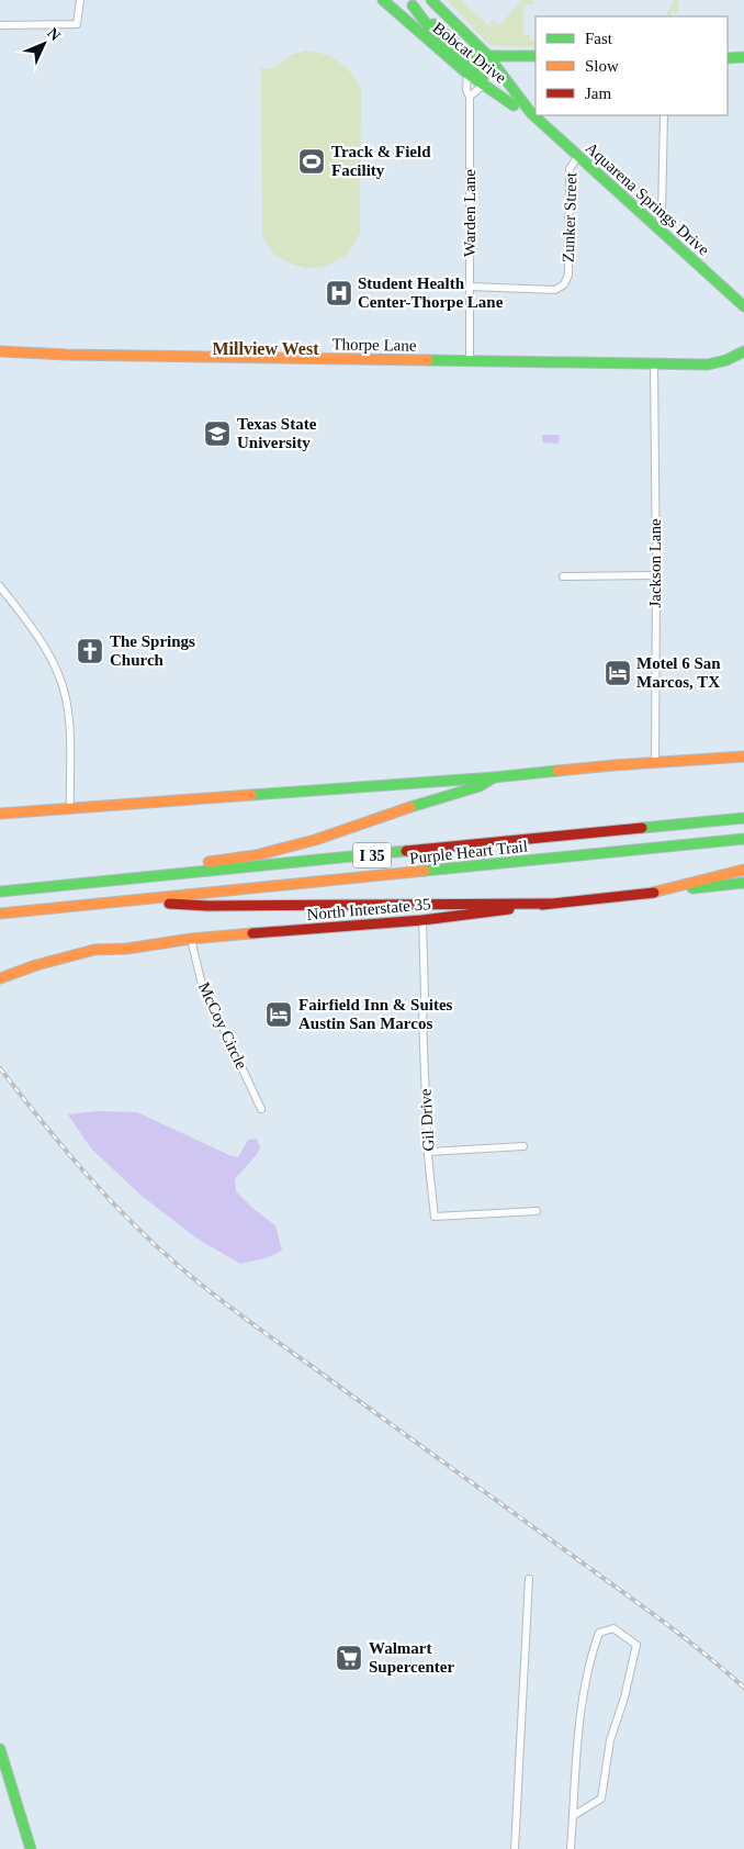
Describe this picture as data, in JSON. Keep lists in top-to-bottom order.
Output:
{
  "streets": {
    "main road": [
      "Bobcat Drive",
      "Aquarena Springs Drive",
      "Thorpe Lane",
      "Purple Heart Trail",
      "I 35",
      "North Interstate 35"
    ],
    "street": [
      "Warden Lane",
      "Zunker Street",
      "Jackson Lane",
      "McCoy Circle",
      "Gil Drive"
    ]
  },
  "crossings": [
    ["Bobcat Drive", "Aquarena Springs Drive"],
    ["Bobcat Drive", "Warden Lane"],
    ["Aquarena Springs Drive", "Zunker Street"],
    ["Warden Lane", "Zunker Street"],
    ["Warden Lane", "Thorpe Lane"],
    ["Thorpe Lane", "Jackson Lane"],
    ["North Interstate 35", "McCoy Circle"],
    ["North Interstate 35", "Gil Drive"]
  ],
  "districts": ["Millview West"],
  "places": {
    "sports": ["Track & Field Facility"],
    "hospital": ["Student Health Center-Thorpe Lane"],
    "school or university": ["Texas State University"],
    "church": ["The Springs Church"],
    "hotel": ["Motel 6 San Marcos, TX", "Fairfield Inn & Suites Austin San Marcos"],
    "supermarket": ["Walmart Supercenter"]
  },
  "legend": ["Fast", "Slow", "Jam"],
  "north": "top right"
}
